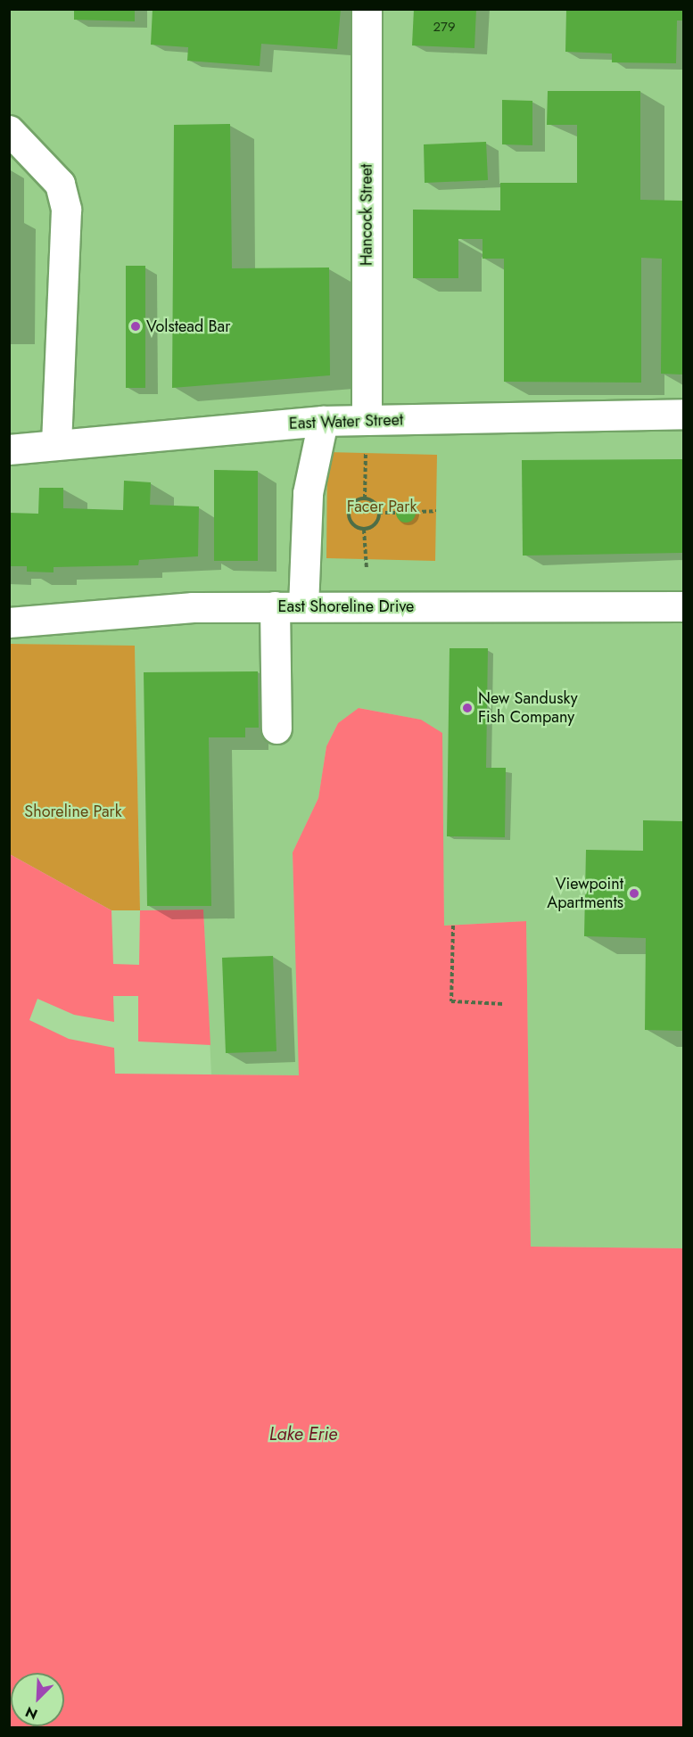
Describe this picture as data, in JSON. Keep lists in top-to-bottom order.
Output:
{
  "streets": {
    "street": ["Hancock Street", "East Water Street", "East Shoreline Drive"]
  },
  "crossings": [
    ["Hancock Street", "East Water Street"]
  ],
  "water": ["Lake Erie"],
  "parks": ["Facer Park", "Shoreline Park"],
  "places": ["Volstead Bar", "New Sandusky Fish Company", "Viewpoint Apartments"],
  "house_numbers": ["279"],
  "north": "bottom left"
}
